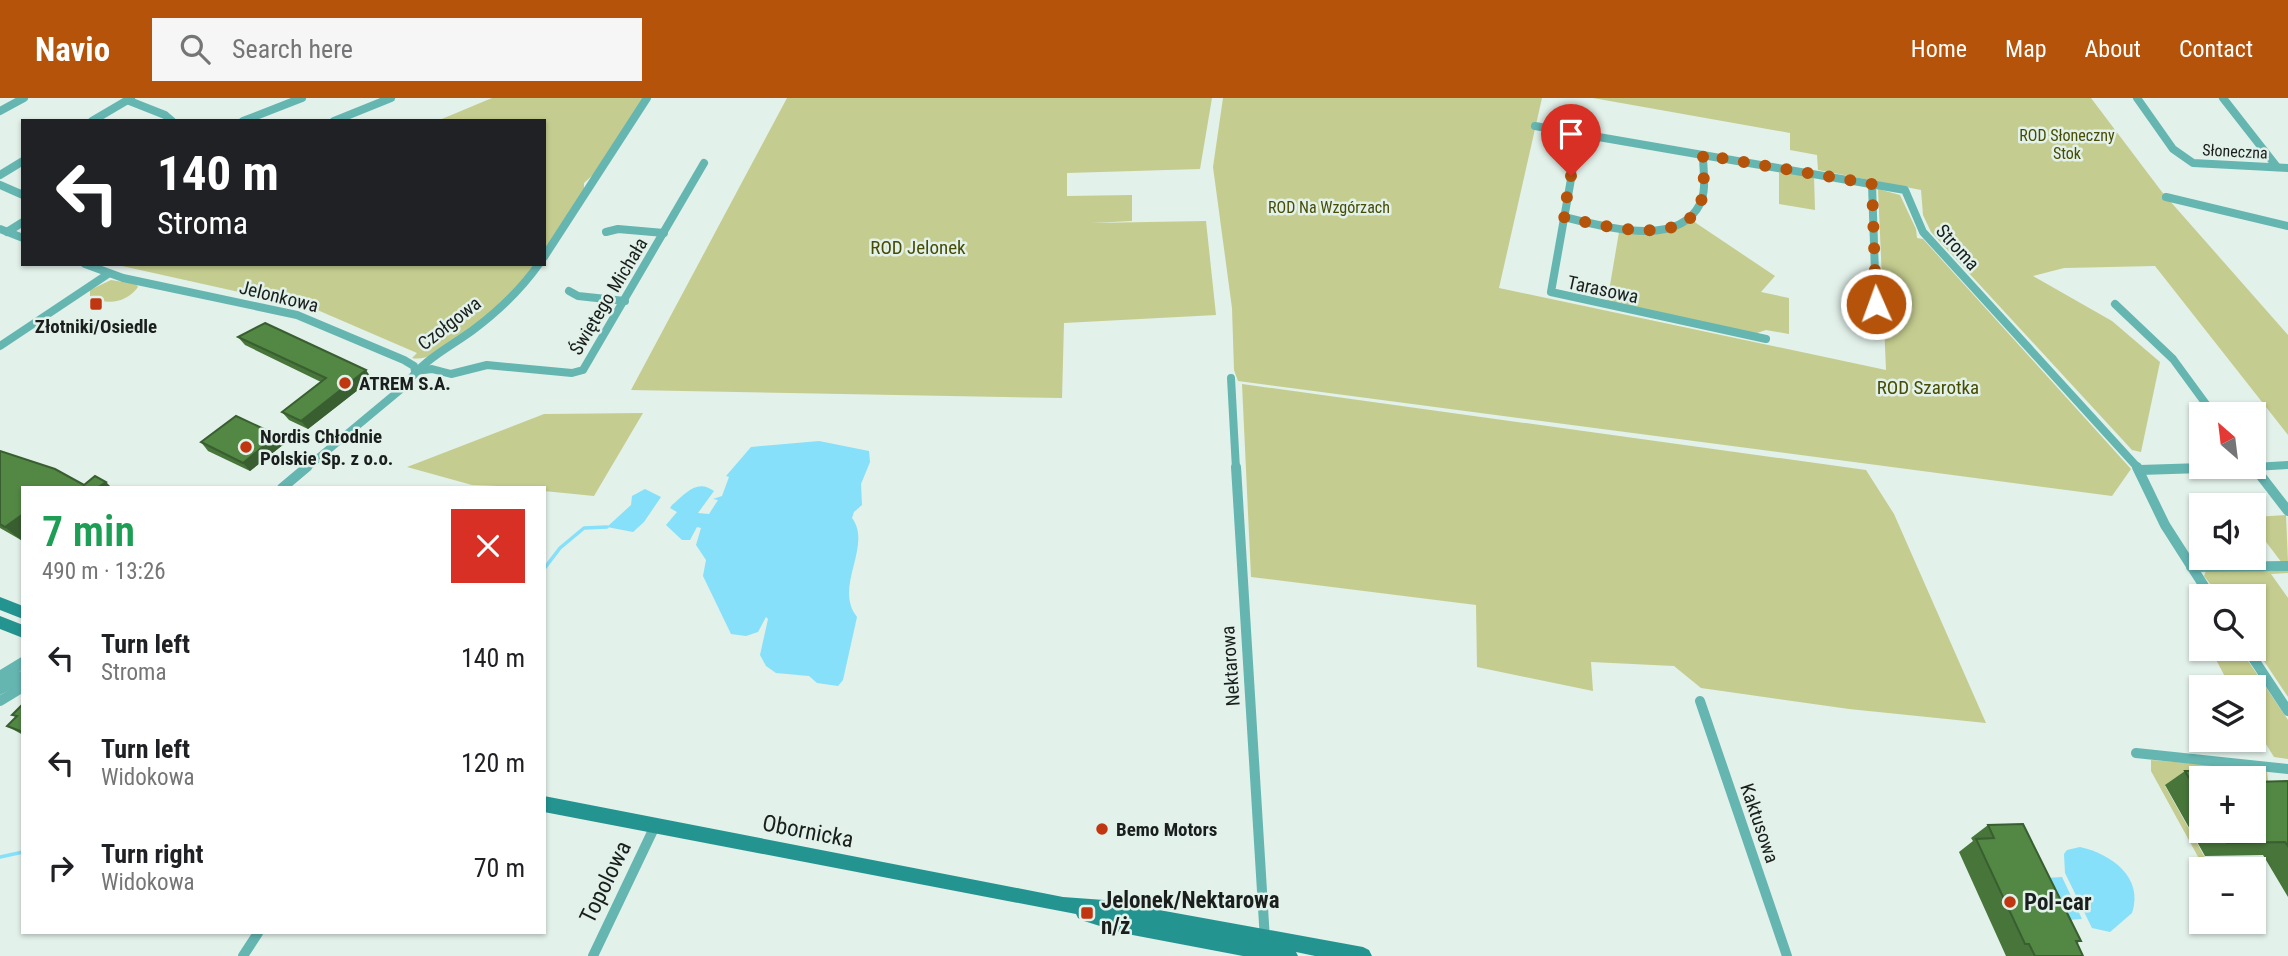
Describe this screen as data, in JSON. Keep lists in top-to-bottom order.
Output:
{
  "streets": {
    "main road": ["Obornicka"],
    "street": [
      "Słoneczna",
      "Stroma",
      "Tarasowa",
      "Jelonkowa",
      "Świętego Michała",
      "Czołgowa",
      "Nektarowa",
      "Kaktusowa",
      "Topolowa"
    ]
  },
  "crossings": [
    ["Stroma", "Tarasowa"],
    ["Jelonkowa", "Świętego Michała"],
    ["Jelonkowa", "Czołgowa"],
    ["Świętego Michała", "Czołgowa"],
    ["Nektarowa", "Obornicka"],
    ["Obornicka", "Topolowa"]
  ],
  "parks": [
    "ROD Słoneczny Stok",
    "ROD Na Wzgórzach",
    "ROD Jelonek",
    "ROD Szarotka"
  ],
  "places": {
    "transit": ["Złotniki/Osiedle", "Jelonek/Nektarowa n/ż"],
    "other": [
      "ATREM S.A.",
      "Nordis Chłodnie Polskie Sp. z o.o.",
      "Bemo Motors",
      "Pol-car"
    ]
  },
  "north": "top left",
  "page": {
    "header": "Navio",
    "search": "Search here",
    "nav": [
      "Home",
      "Map",
      "About",
      "Contact"
    ],
    "turn": ["140 m", "Stroma"],
    "map_buttons": ["+", "−"],
    "heading": ["7 min", "490 m · 13:26"],
    "list": [
      {
        "name": "Turn left",
        "note": "Stroma",
        "value": "140 m"
      },
      {
        "name": "Turn left",
        "note": "Widokowa",
        "value": "120 m"
      },
      {
        "name": "Turn right",
        "note": "Widokowa",
        "value": "70 m"
      }
    ]
  }
}
